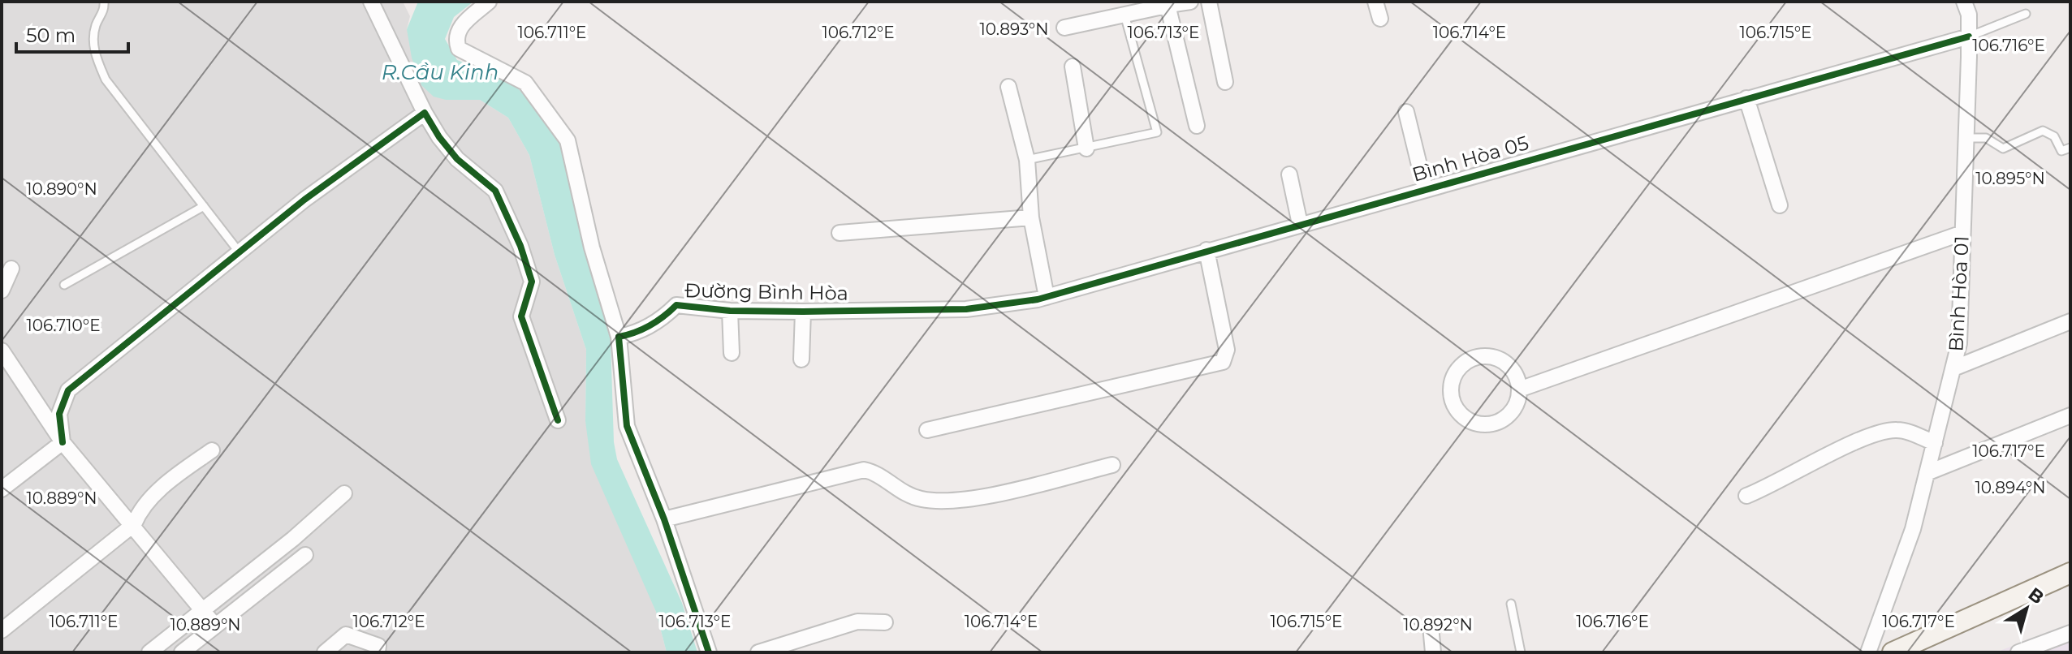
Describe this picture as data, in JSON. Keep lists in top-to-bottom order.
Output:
{
  "streets": {
    "street": ["Bình Hòa 05", "Đường Bình Hòa", "Bình Hòa 01"]
  },
  "crossings": [
    ["Bình Hòa 05", "Đường Bình Hòa"],
    ["Bình Hòa 05", "Bình Hòa 01"]
  ],
  "water": ["R.Cầu Kinh"],
  "scale_bar": "50 m",
  "north": "top right",
  "coordinates": [
    "10.893°N",
    "106.711°E",
    "106.712°E",
    "106.713°E",
    "106.714°E",
    "106.715°E",
    "106.716°E",
    "10.895°N",
    "10.890°N",
    "106.710°E",
    "106.717°E",
    "10.894°N",
    "10.889°N",
    "10.892°N"
  ]
}
